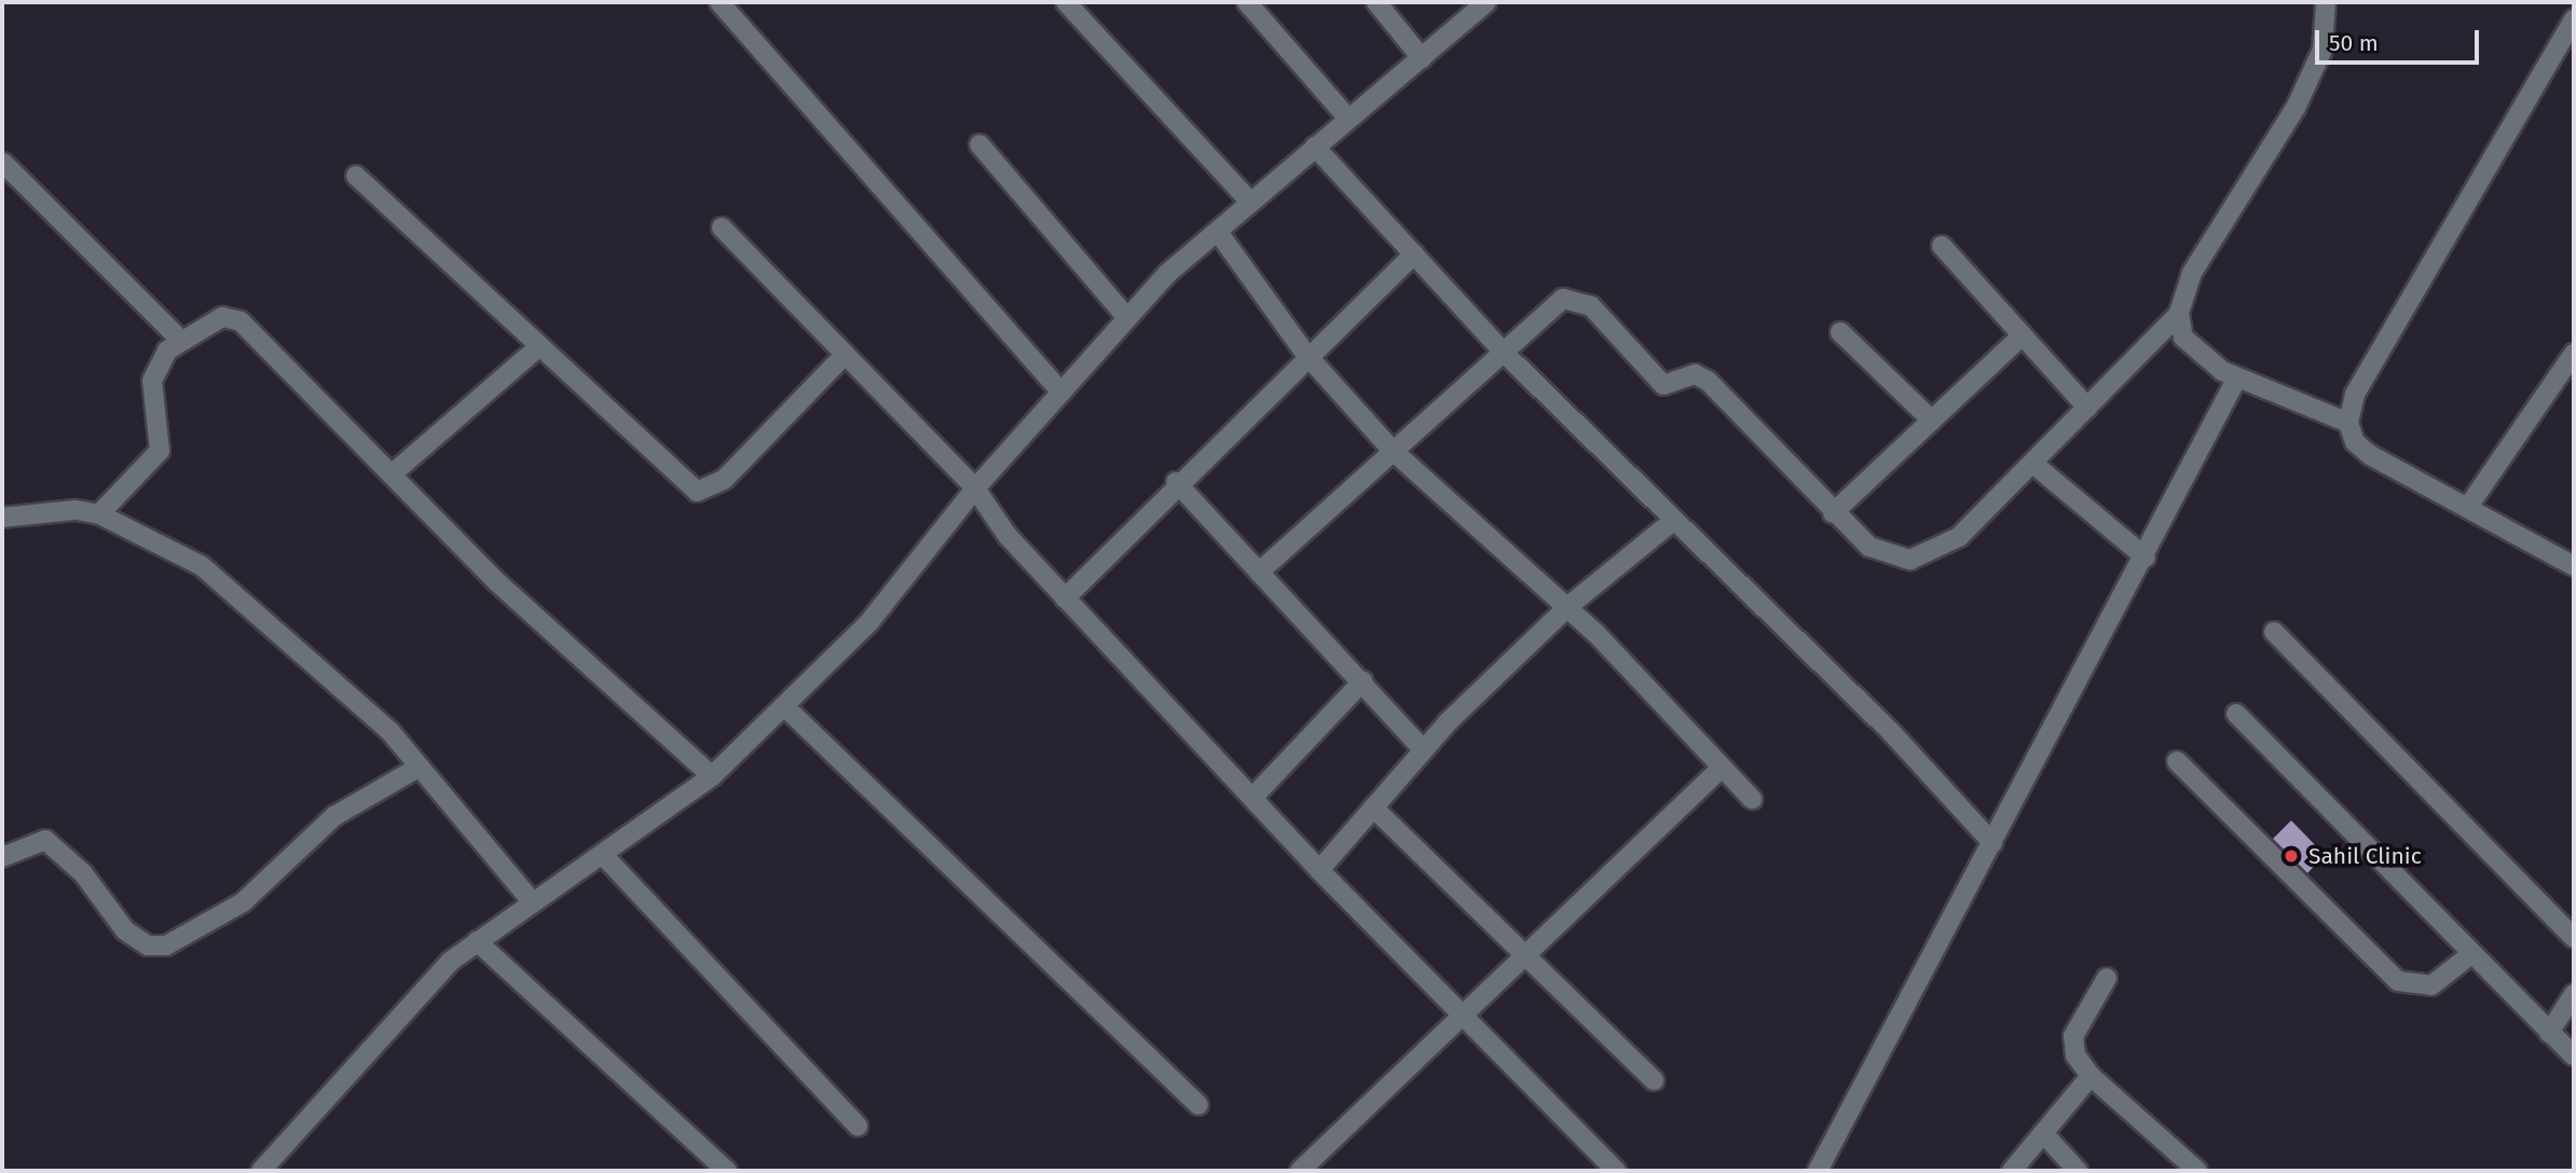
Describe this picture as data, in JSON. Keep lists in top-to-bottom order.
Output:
{
  "places": ["Sahil Clinic"],
  "scale_bar": "50 m"
}
